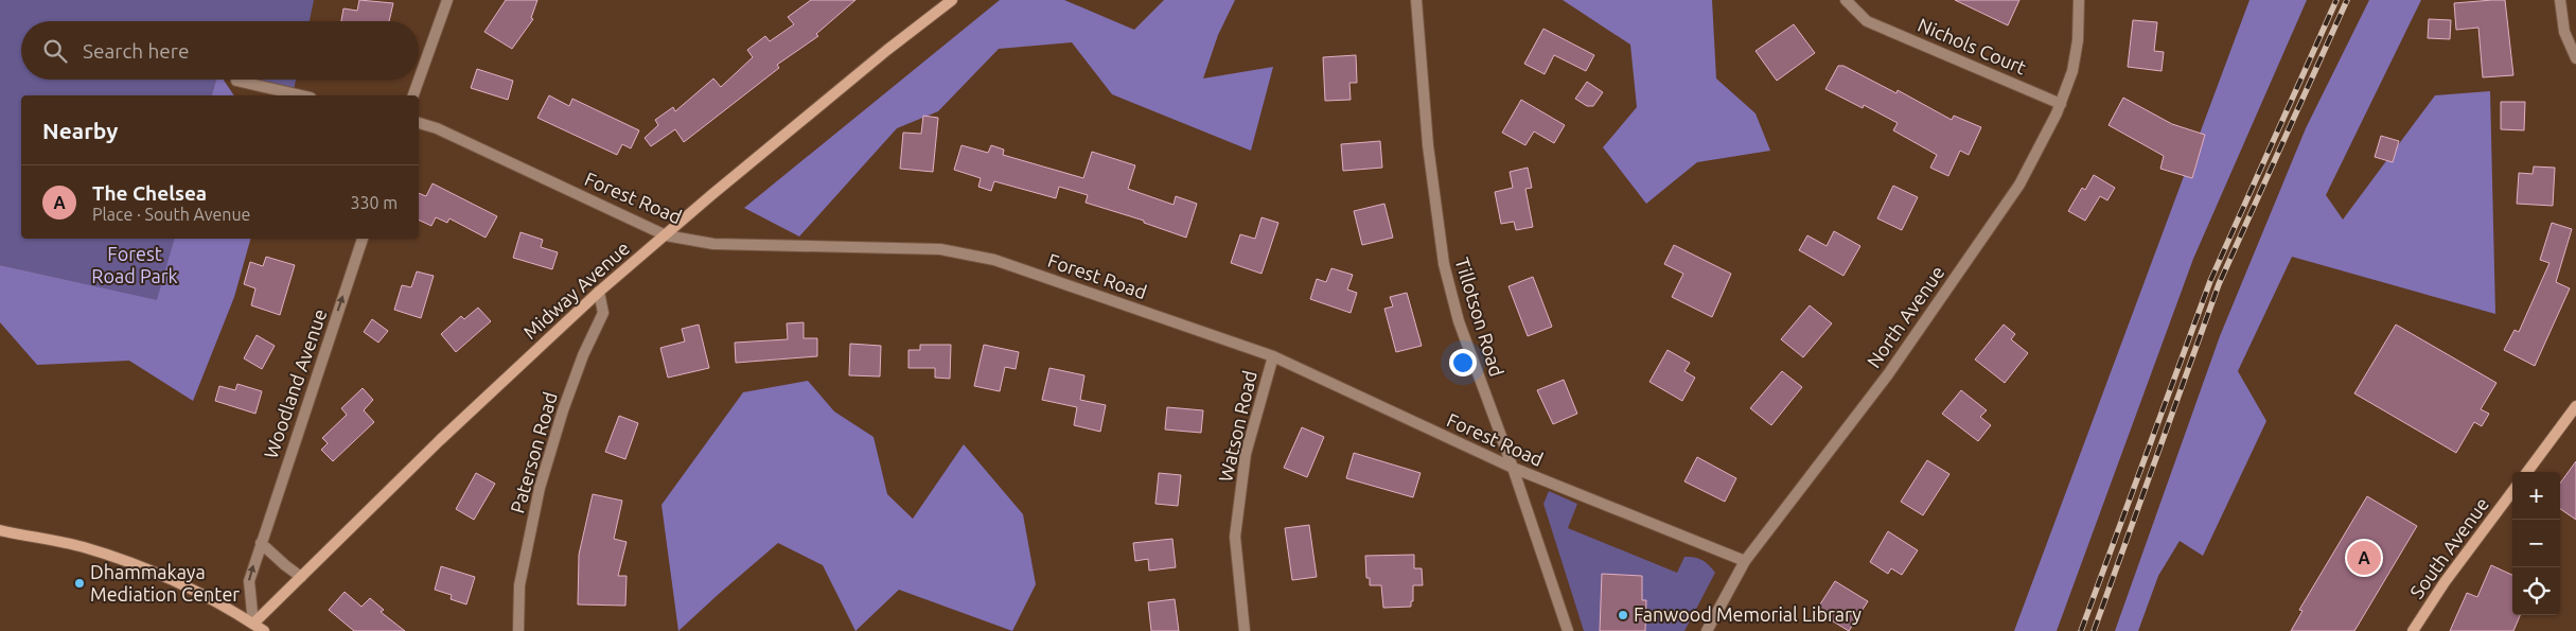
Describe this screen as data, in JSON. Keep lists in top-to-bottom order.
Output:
{
  "streets": {
    "main road": ["Midway Avenue", "South Avenue"],
    "street": [
      "Nichols Court",
      "Forest Road",
      "Tillotson Road",
      "North Avenue",
      "Woodland Avenue",
      "Watson Road",
      "Paterson Road"
    ]
  },
  "crossings": [
    ["Nichols Court", "North Avenue"],
    ["Forest Road", "Midway Avenue"],
    ["Forest Road", "Tillotson Road"],
    ["Forest Road", "North Avenue"],
    ["Forest Road", "Watson Road"],
    ["Midway Avenue", "Woodland Avenue"],
    ["Midway Avenue", "Paterson Road"]
  ],
  "one_way": ["Woodland Avenue"],
  "parks": ["Forest Road Park"],
  "places": ["Dhammakaya Mediation Center", "Fanwood Memorial Library"],
  "page": {
    "search": "Search here",
    "heading": "Nearby",
    "list": [
      {
        "mark": "A",
        "name": "The Chelsea",
        "note": "Place · South Avenue",
        "value": "330 m"
      }
    ],
    "map_buttons": ["+", "−"],
    "pins": "A"
  }
}
